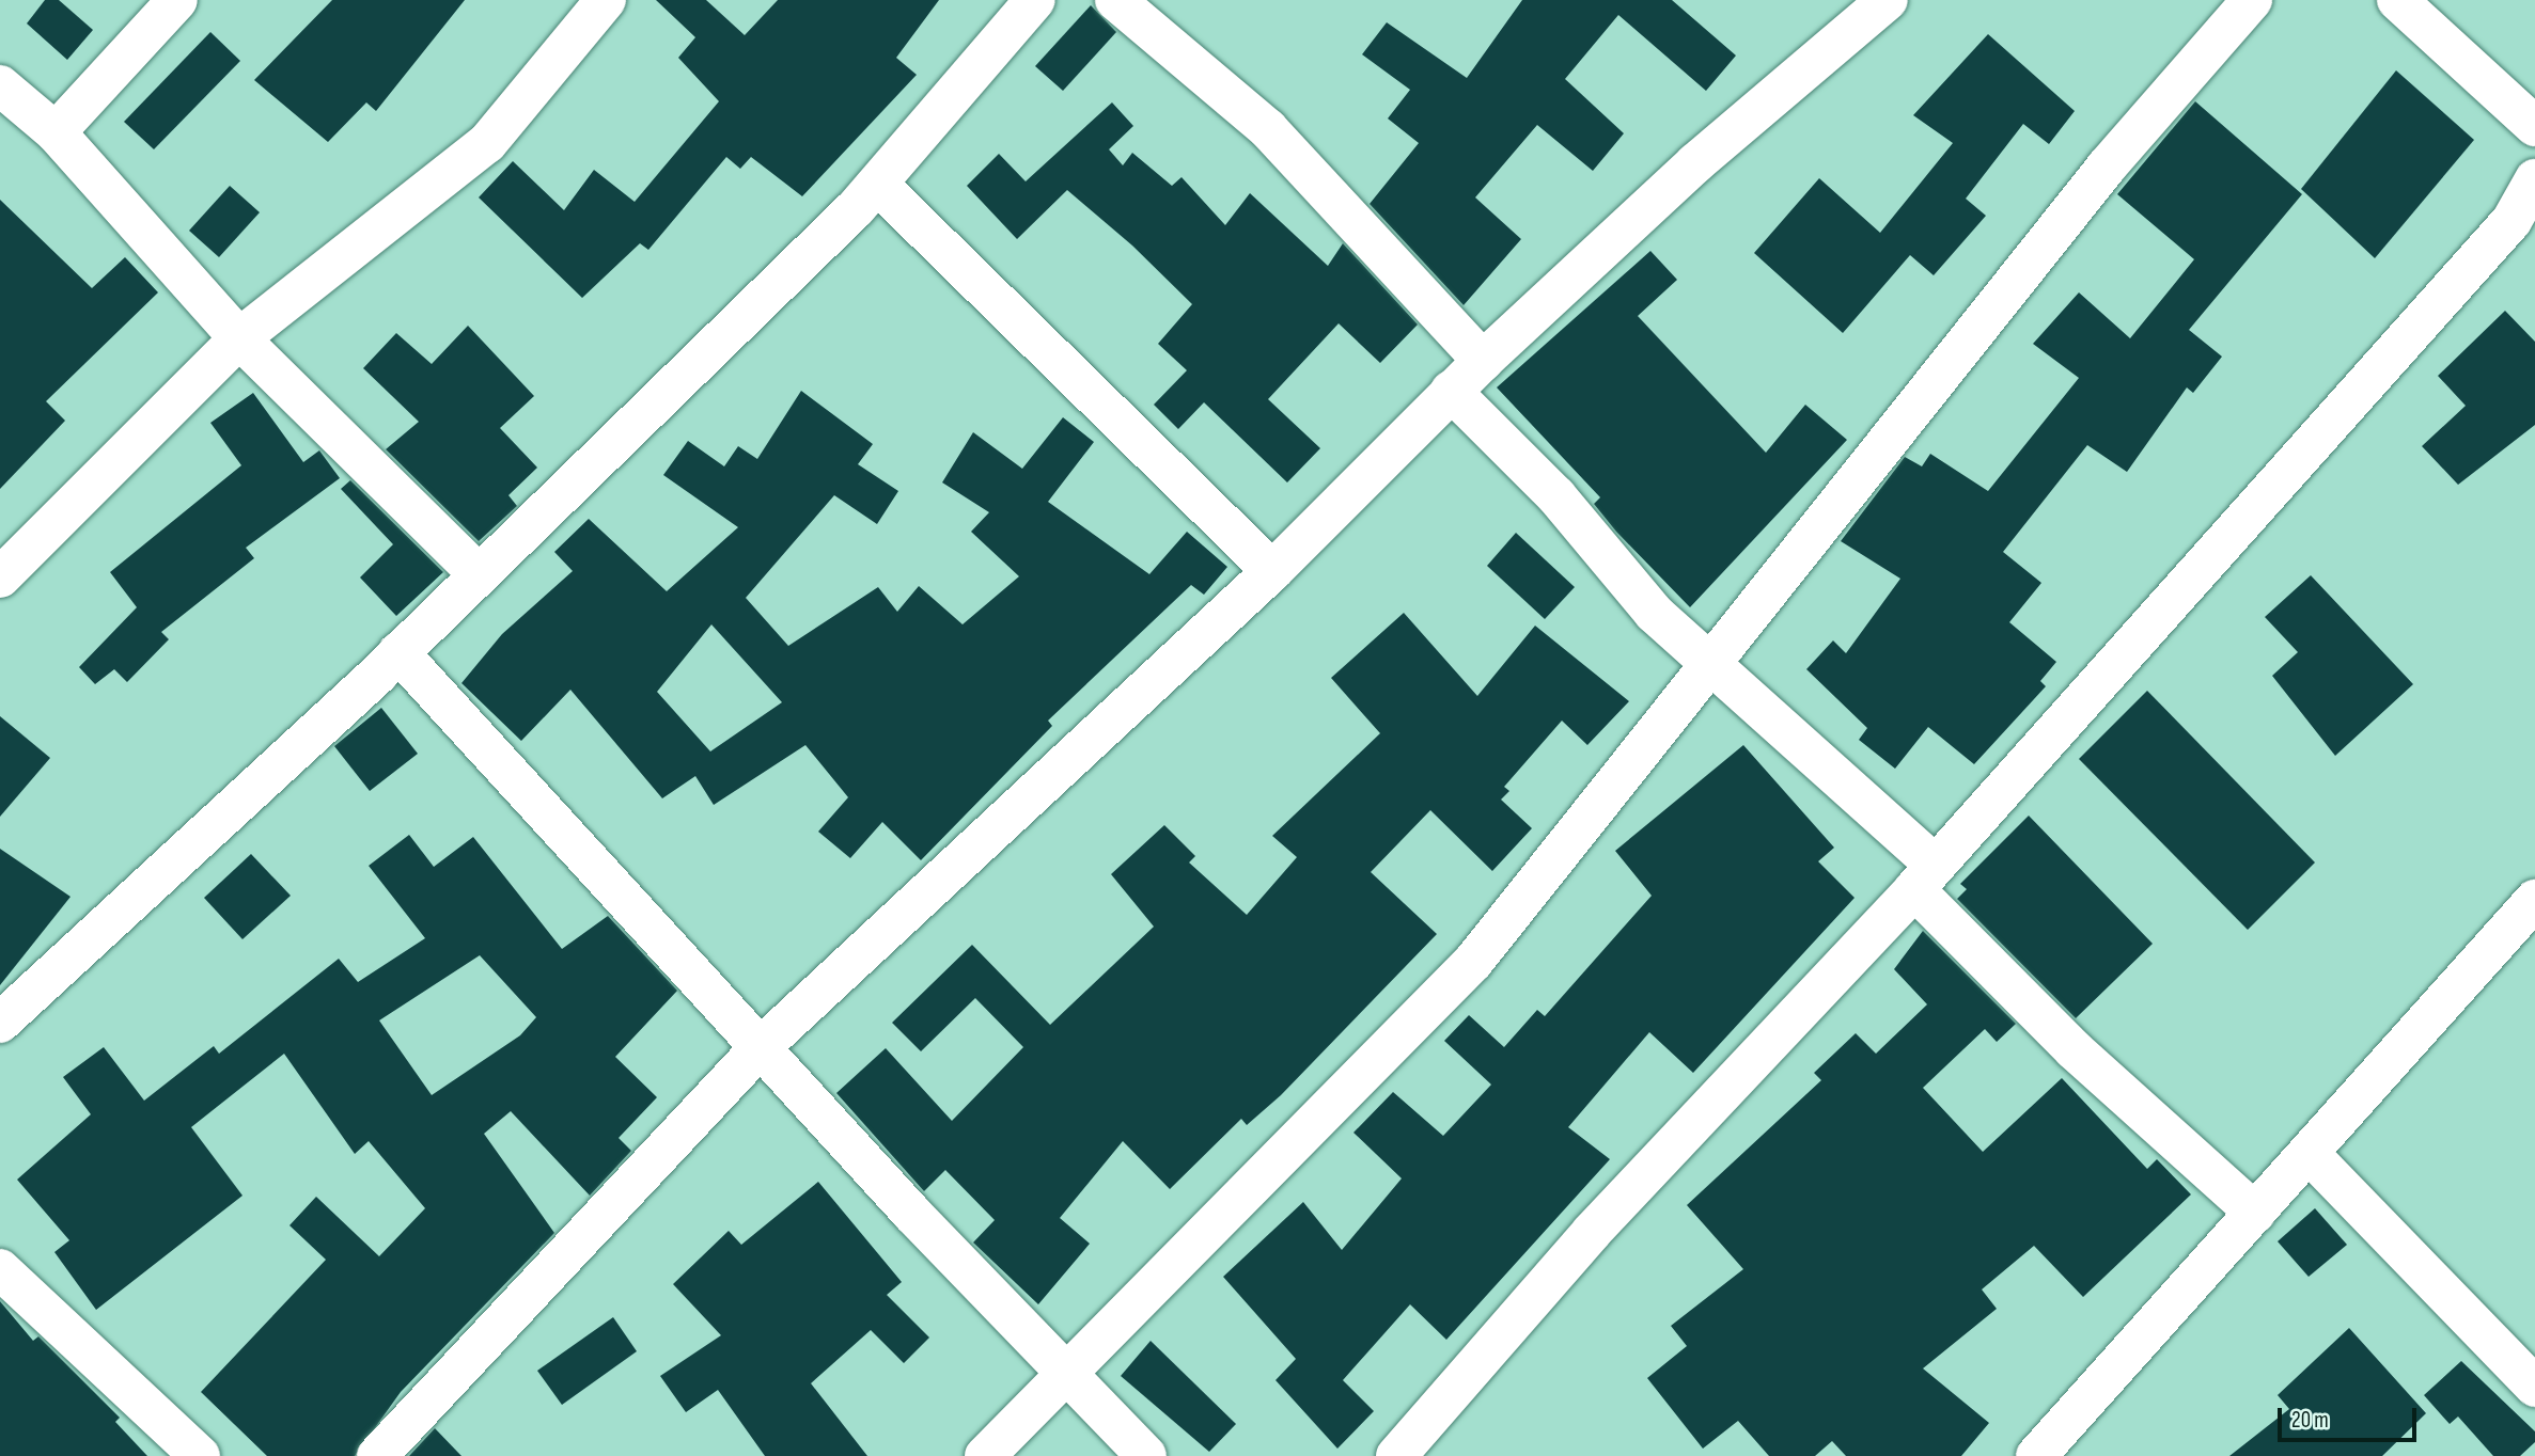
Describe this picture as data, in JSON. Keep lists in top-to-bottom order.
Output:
{
  "scale_bar": "20 m"
}
